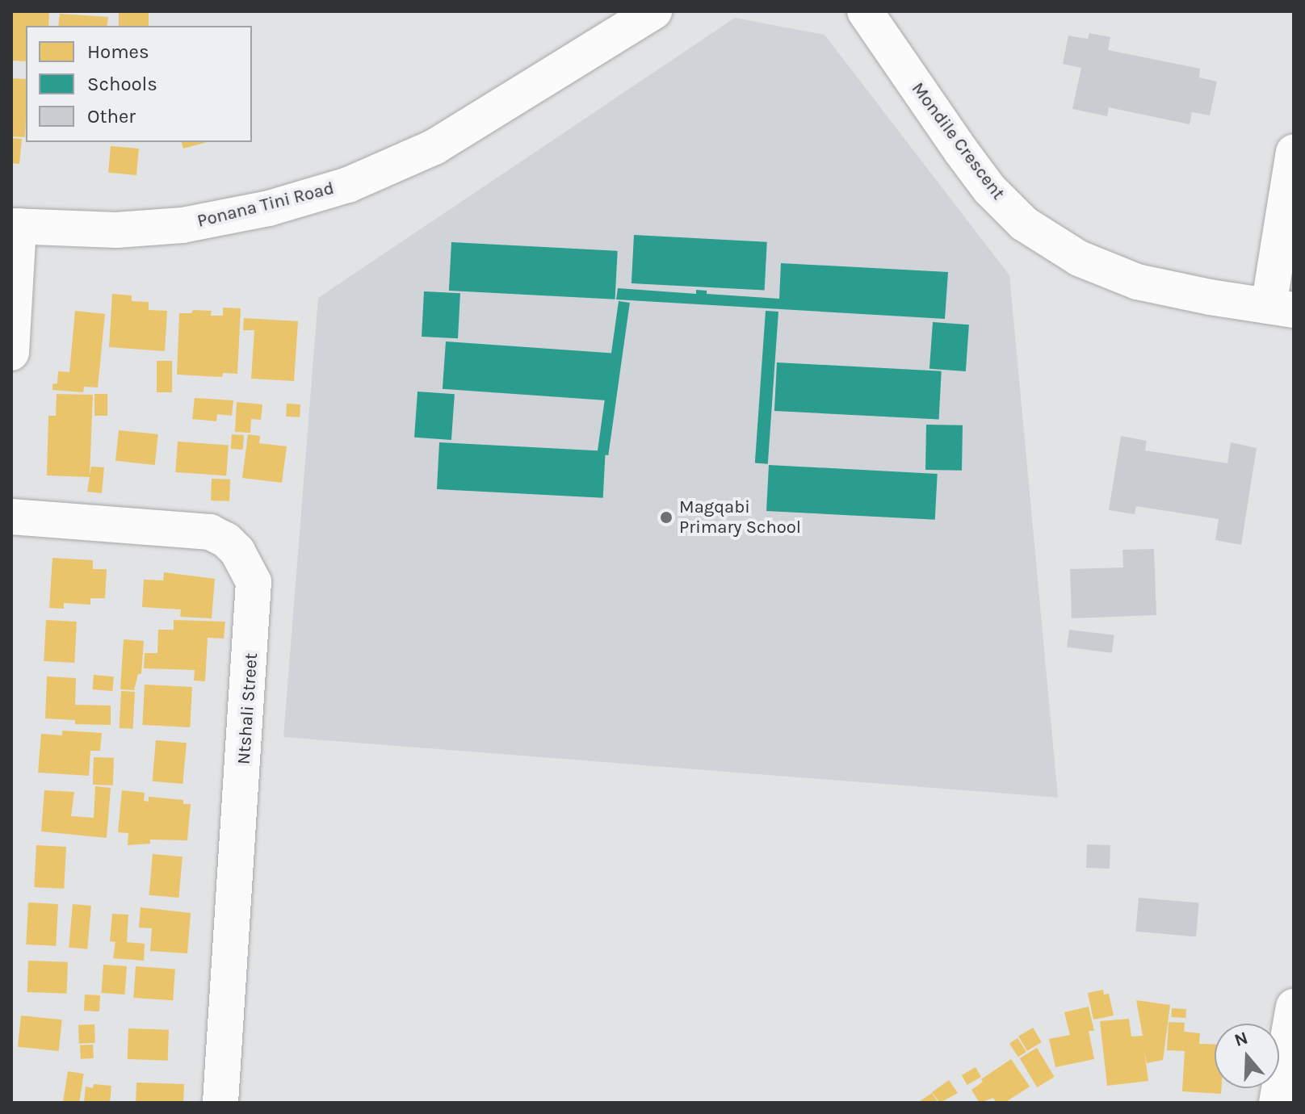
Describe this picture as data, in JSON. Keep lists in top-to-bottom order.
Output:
{
  "streets": {
    "street": ["Mondile Crescent", "Ponana Tini Road", "Ntshali Street"]
  },
  "places": ["Magqabi Primary School"],
  "legend": ["Homes", "Schools", "Other"],
  "north": "top"
}
